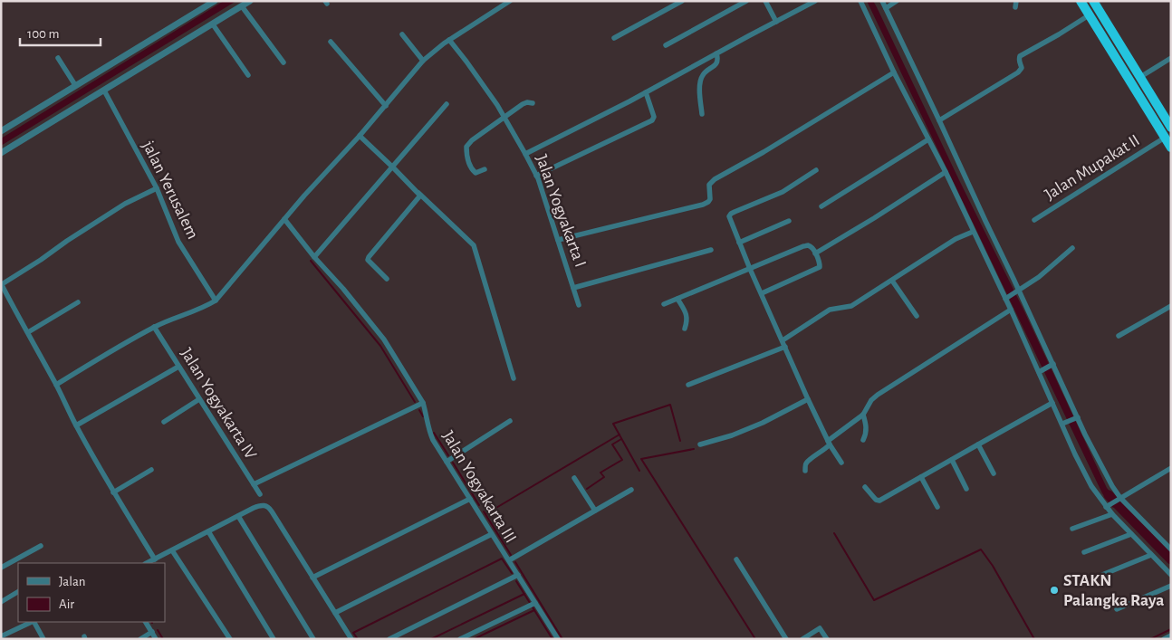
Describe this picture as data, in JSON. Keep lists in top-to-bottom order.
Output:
{
  "streets": {
    "street": [
      "Jalan Mupakat II",
      "jalan Yerusalem",
      "Jalan Yogyakarta I",
      "Jalan Yogyakarta IV",
      "Jalan Yogyakarta III"
    ]
  },
  "places": ["STAKN Palangka Raya"],
  "legend": ["Jalan", "Air"],
  "scale_bar": "100 m"
}
